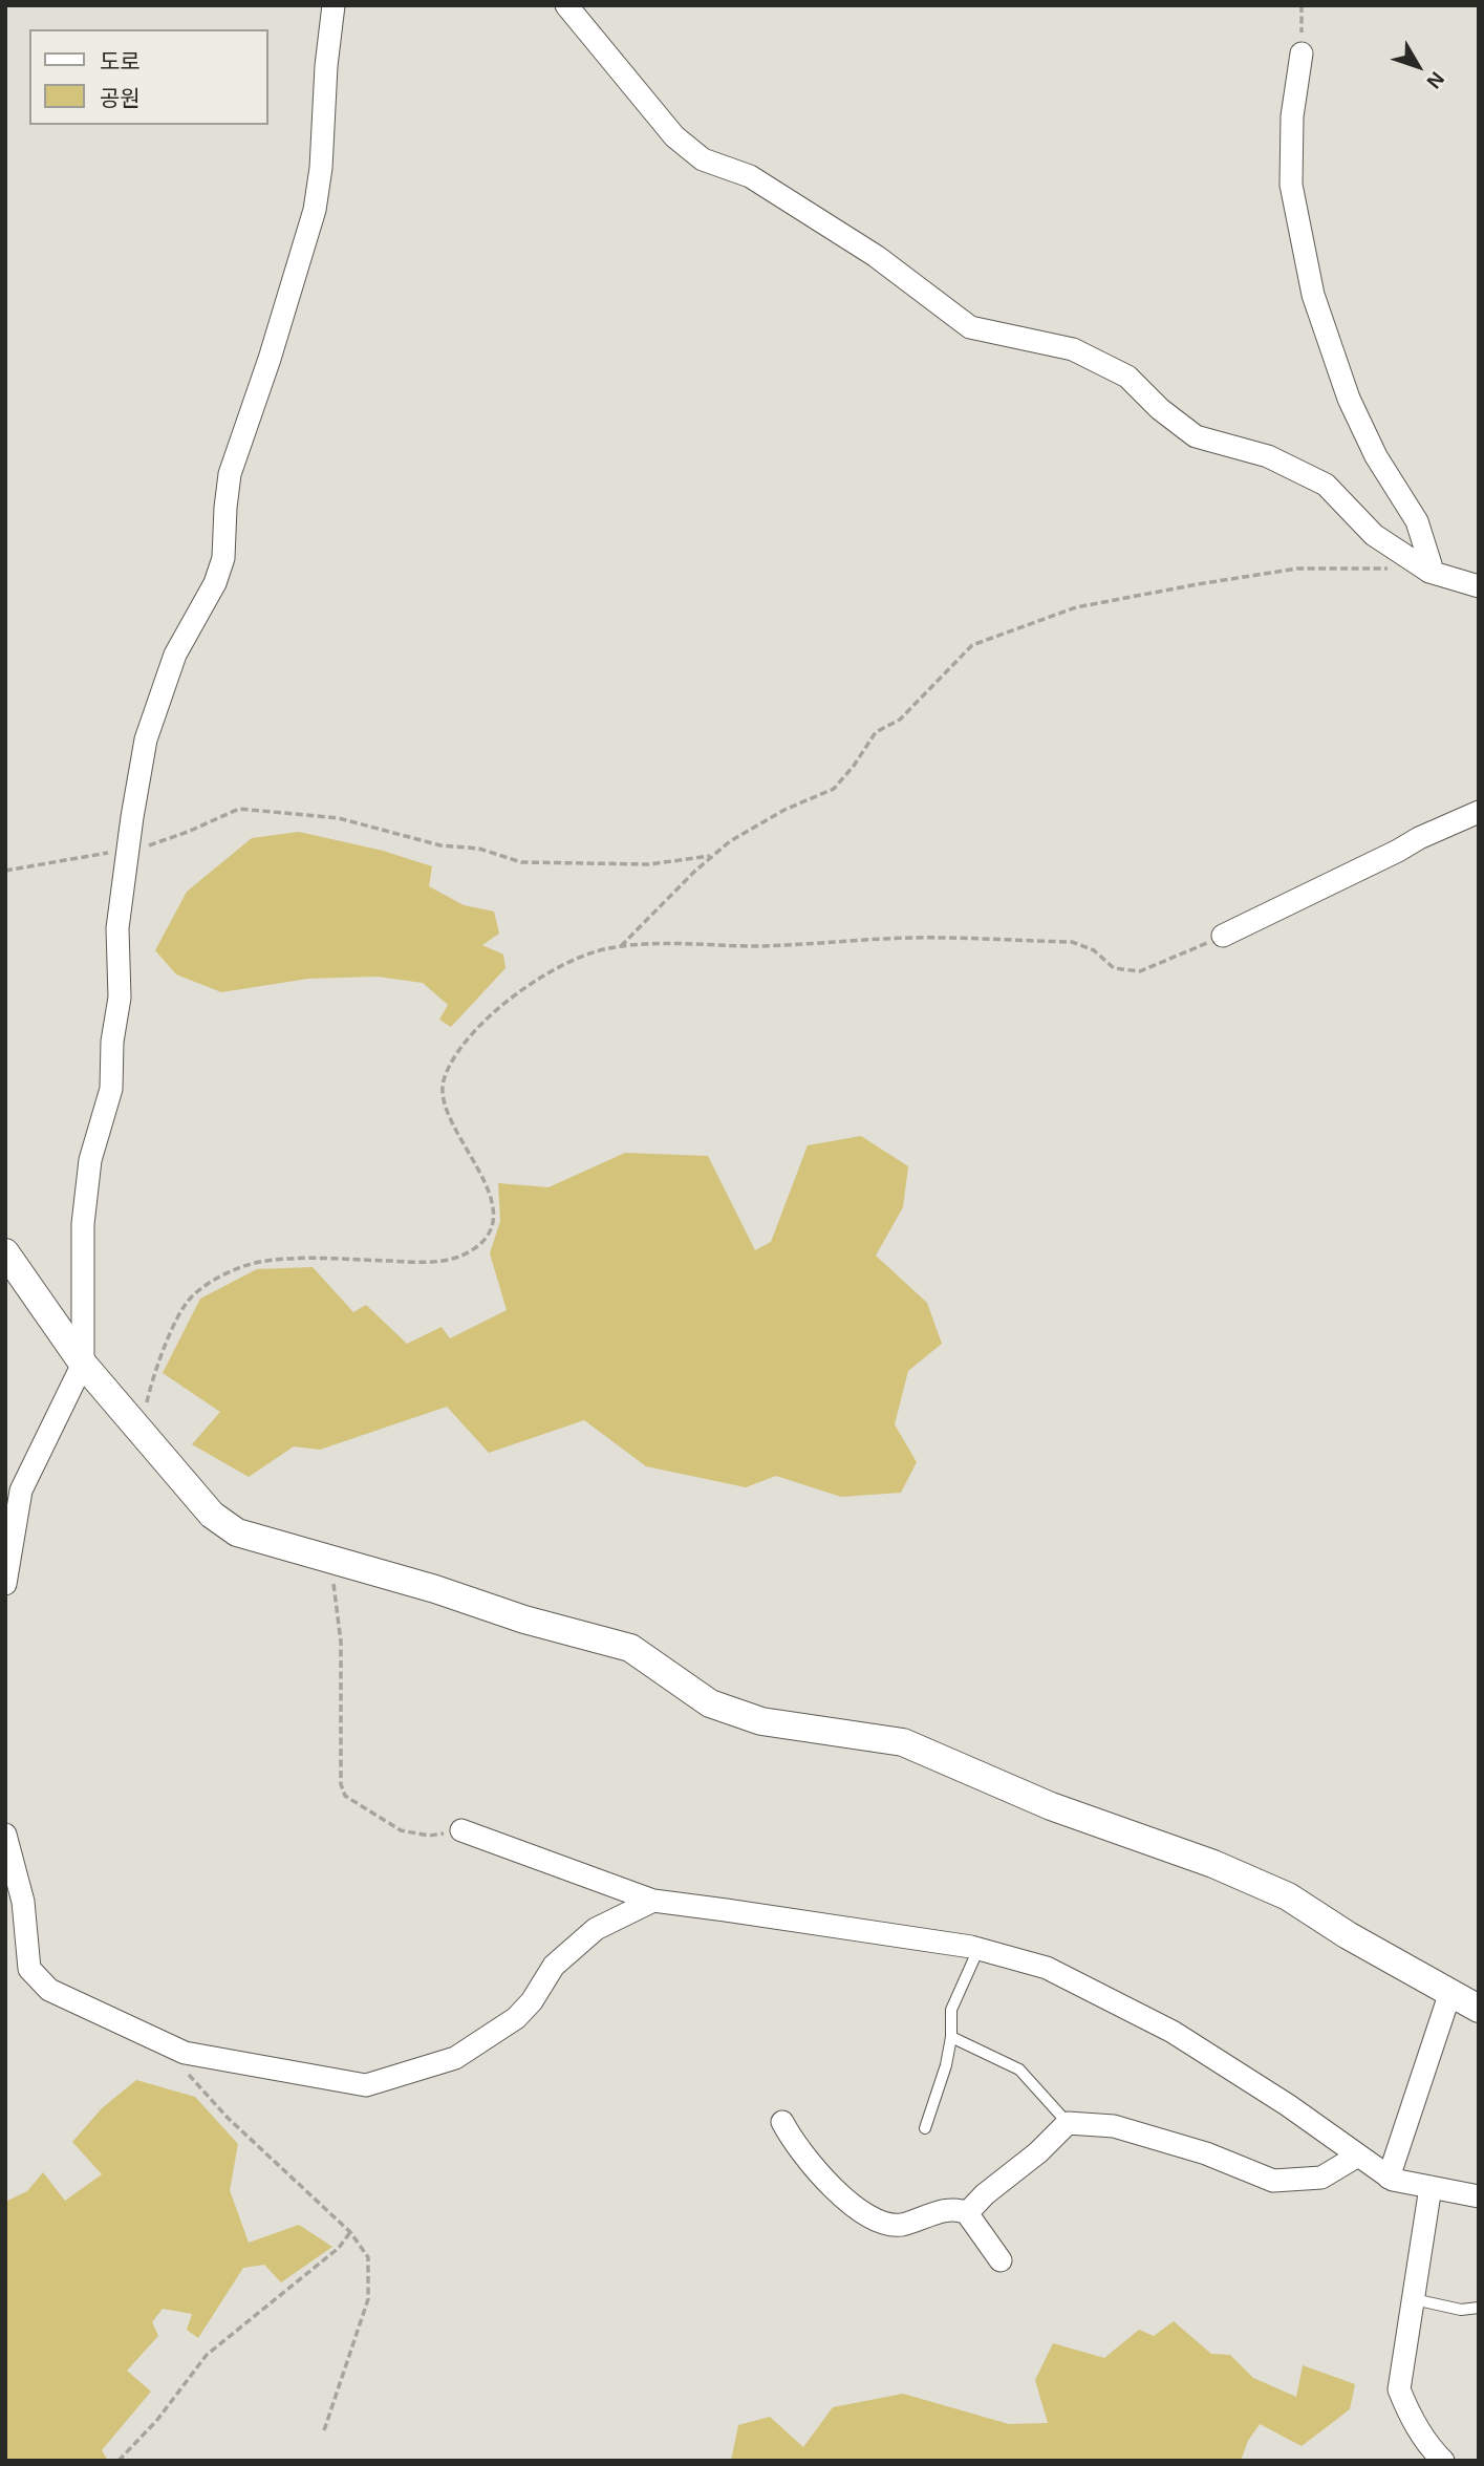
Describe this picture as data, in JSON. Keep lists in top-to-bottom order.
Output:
{
  "legend": ["도로", "공원"],
  "north": "bottom right"
}
